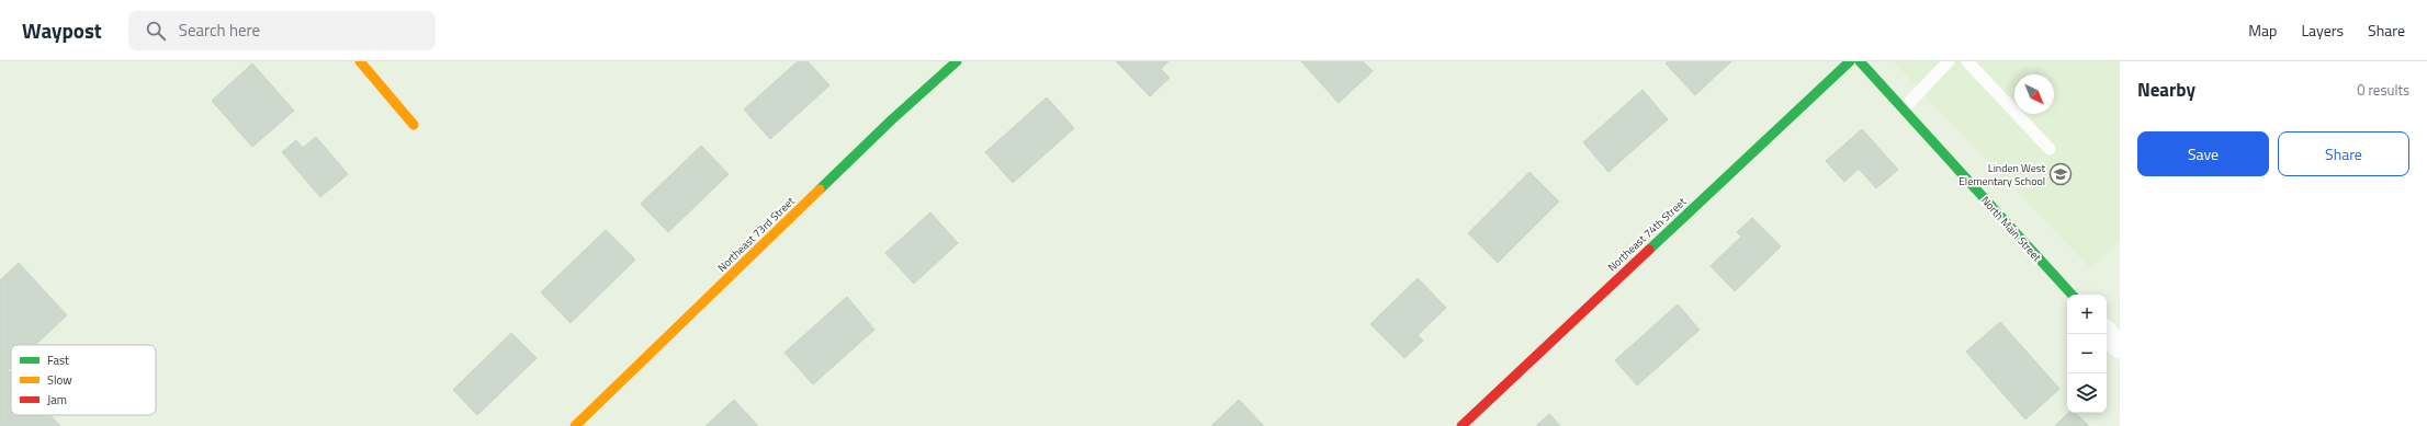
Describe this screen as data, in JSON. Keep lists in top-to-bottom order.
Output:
{
  "streets": {
    "street": ["North Main Street", "Northeast 73rd Street", "Northeast 74th Street"]
  },
  "places": {
    "school or university": ["Linden West Elementary School"]
  },
  "legend": ["Fast", "Slow", "Jam"],
  "north": "bottom right",
  "page": {
    "header": "Waypost",
    "search": "Search here",
    "nav": ["Map", "Layers", "Share"],
    "heading": ["Nearby", "0 results"],
    "buttons": ["Save", "Share"],
    "map_buttons": ["+", "−"]
  }
}
